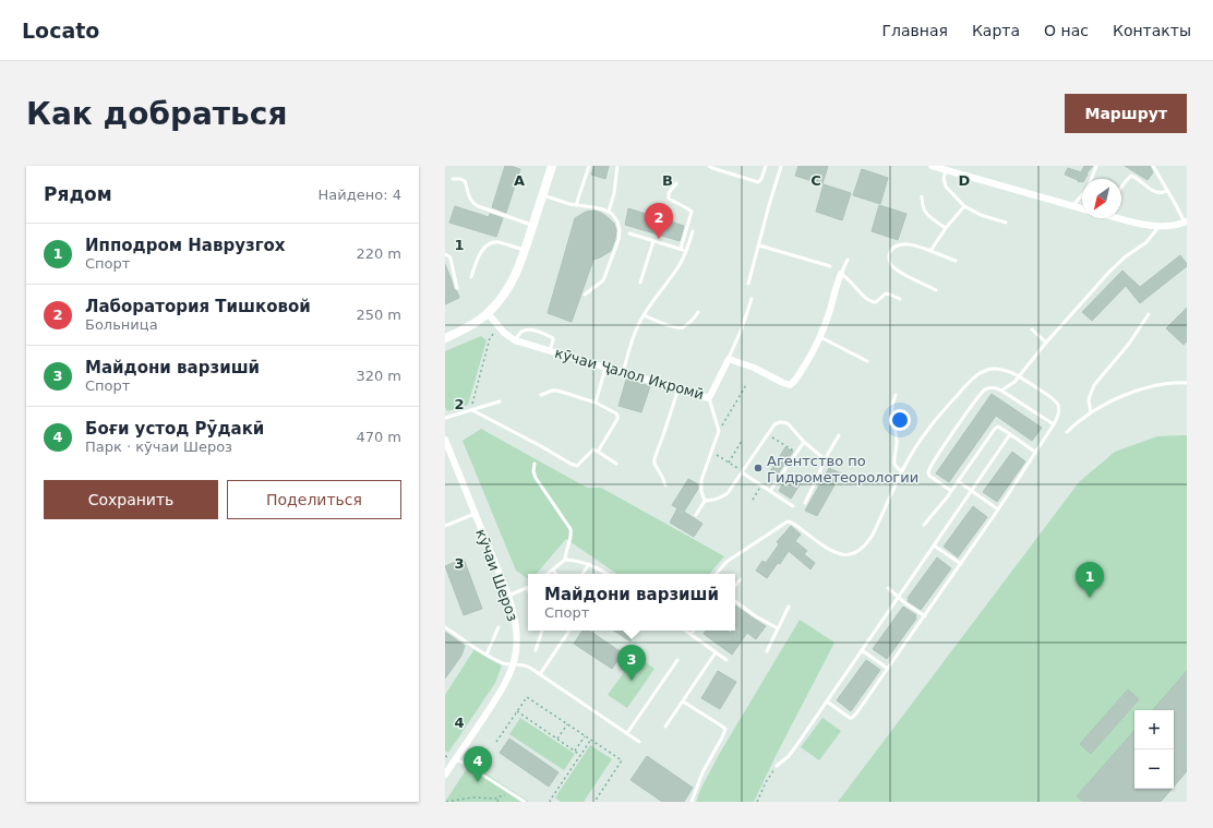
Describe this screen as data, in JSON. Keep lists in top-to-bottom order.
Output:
{
  "streets": {
    "street": ["кӯчаи Ҷалол Икромӣ", "кӯчаи Шероз"]
  },
  "places": ["Агентство по Гидрометеорологии"],
  "north": "bottom left",
  "page": {
    "header": "Locato",
    "nav": [
      "Главная",
      "Карта",
      "О нас",
      "Контакты"
    ],
    "buttons": [
      "Маршрут",
      ["Сохранить", "Поделиться"]
    ],
    "title": "Как добраться",
    "heading": ["Рядом", "Найдено: 4"],
    "pins": [
      "2",
      "1",
      "3",
      "4"
    ],
    "list": [
      {
        "mark": "1",
        "name": "Ипподром Наврузгох",
        "note": "Спорт",
        "value": "220 m"
      },
      {
        "mark": "2",
        "name": "Лаборатория Тишковой",
        "note": "Больница",
        "value": "250 m"
      },
      {
        "mark": "3",
        "name": "Майдони варзишӣ",
        "note": "Спорт",
        "value": "320 m"
      },
      {
        "mark": "4",
        "name": "Боғи устод Рӯдакӣ",
        "note": "Парк · кӯчаи Шероз",
        "value": "470 m"
      }
    ],
    "popup": ["Майдони варзишӣ", "Спорт"],
    "map_buttons": ["+", "−"]
  },
  "grid": {
    "columns": [
      "A",
      "B",
      "C",
      "D"
    ],
    "rows": [
      "1",
      "2",
      "3",
      "4"
    ]
  }
}
